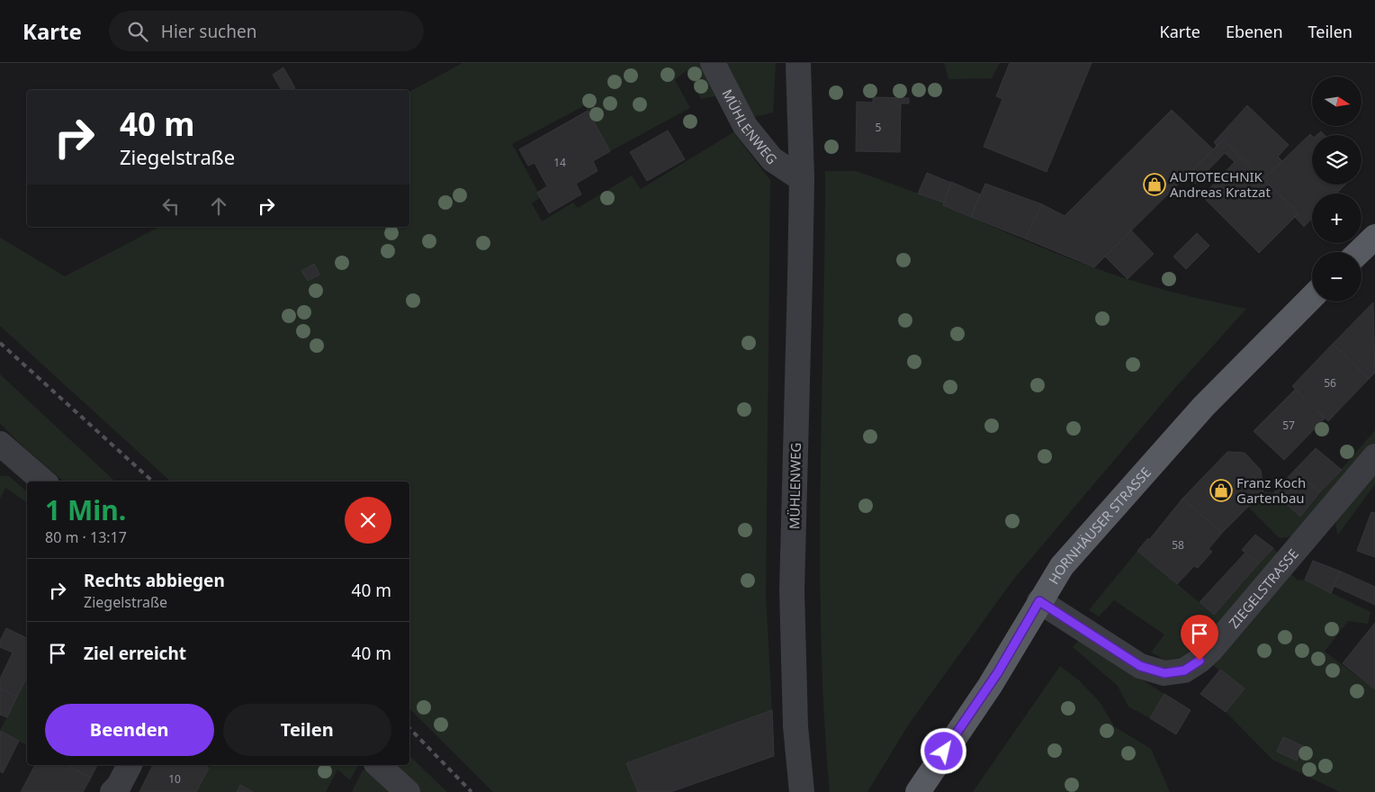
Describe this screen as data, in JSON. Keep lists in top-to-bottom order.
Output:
{
  "streets": {
    "main road": ["HORNHÄUSER STRASSE"],
    "street": ["MÜHLENWEG", "ZIEGELSTRASSE"]
  },
  "crossings": [
    ["HORNHÄUSER STRASSE", "ZIEGELSTRASSE"]
  ],
  "places": {
    "shop": ["AUTOTECHNIK Andreas Kratzat", "Franz Koch Gartenbau"]
  },
  "house_numbers": [
    "5",
    "14",
    "56",
    "57",
    "58",
    "10"
  ],
  "north": "right",
  "page": {
    "header": "Karte",
    "search": "Hier suchen",
    "nav": ["Karte", "Ebenen", "Teilen"],
    "map_buttons": ["+", "−"],
    "turn": ["40 m", "Ziegelstraße"],
    "heading": ["1 Min.", "80 m · 13:17"],
    "list": [
      {
        "name": "Rechts abbiegen",
        "note": "Ziegelstraße",
        "value": "40 m"
      },
      {
        "name": "Ziel erreicht",
        "value": "40 m"
      }
    ],
    "buttons": ["Beenden", "Teilen"]
  }
}
